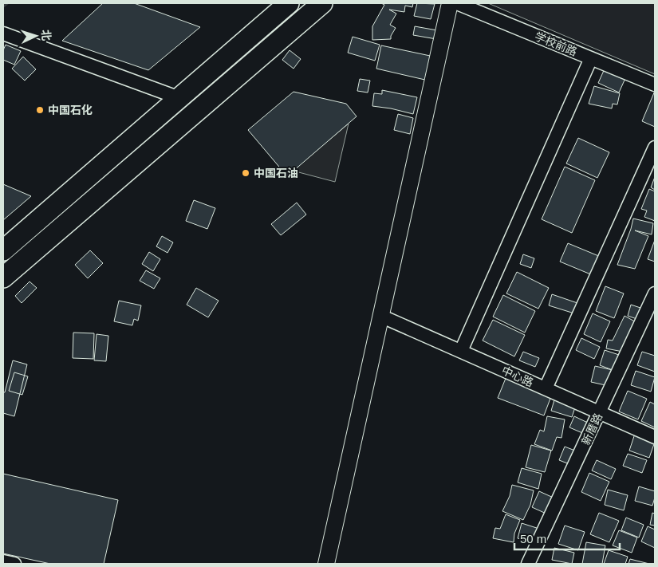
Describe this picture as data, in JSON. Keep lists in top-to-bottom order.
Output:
{
  "streets": {
    "street": ["学校前路", "中心路", "新厝路"]
  },
  "crossings": [
    ["中心路", "新厝路"]
  ],
  "places": ["中国石化", "中国石油"],
  "scale_bar": "50 m",
  "north": "right"
}
